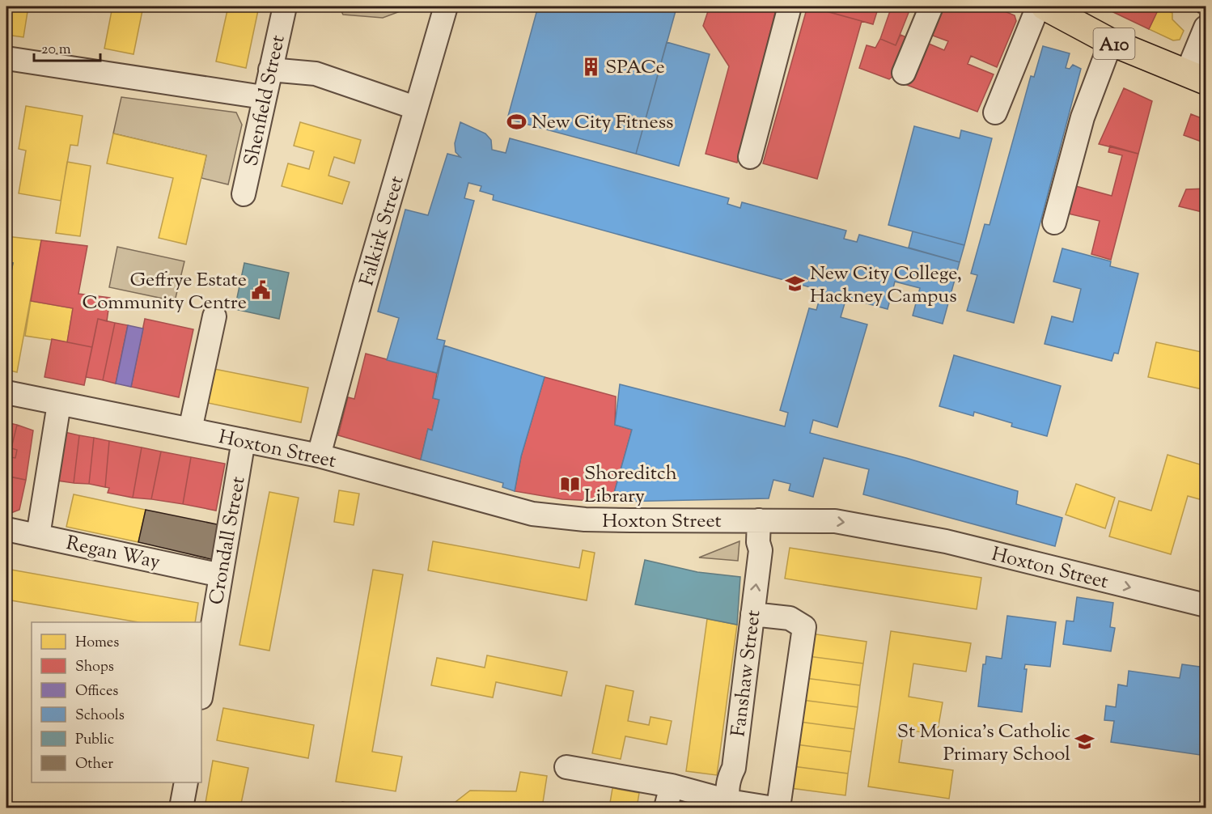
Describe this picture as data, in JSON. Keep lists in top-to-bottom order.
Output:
{
  "streets": {
    "highway": ["A10"],
    "street": [
      "Shenfield Street",
      "Falkirk Street",
      "Hoxton Street",
      "Crondall Street",
      "Regan Way",
      "Fanshaw Street"
    ]
  },
  "crossings": [
    ["Falkirk Street", "Hoxton Street"],
    ["Hoxton Street", "Crondall Street"],
    ["Hoxton Street", "Fanshaw Street"],
    ["Crondall Street", "Regan Way"]
  ],
  "one_way": ["Hoxton Street"],
  "places": {
    "building": ["SPACe"],
    "sports": ["New City Fitness"],
    "school or university": ["New City College, Hackney Campus", "St Monica's Catholic Primary School"],
    "public building": ["Geffrye Estate Community Centre"],
    "library": ["Shoreditch Library"]
  },
  "legend": [
    "Homes",
    "Shops",
    "Offices",
    "Schools",
    "Public",
    "Other"
  ],
  "scale_bar": "20 m"
}
